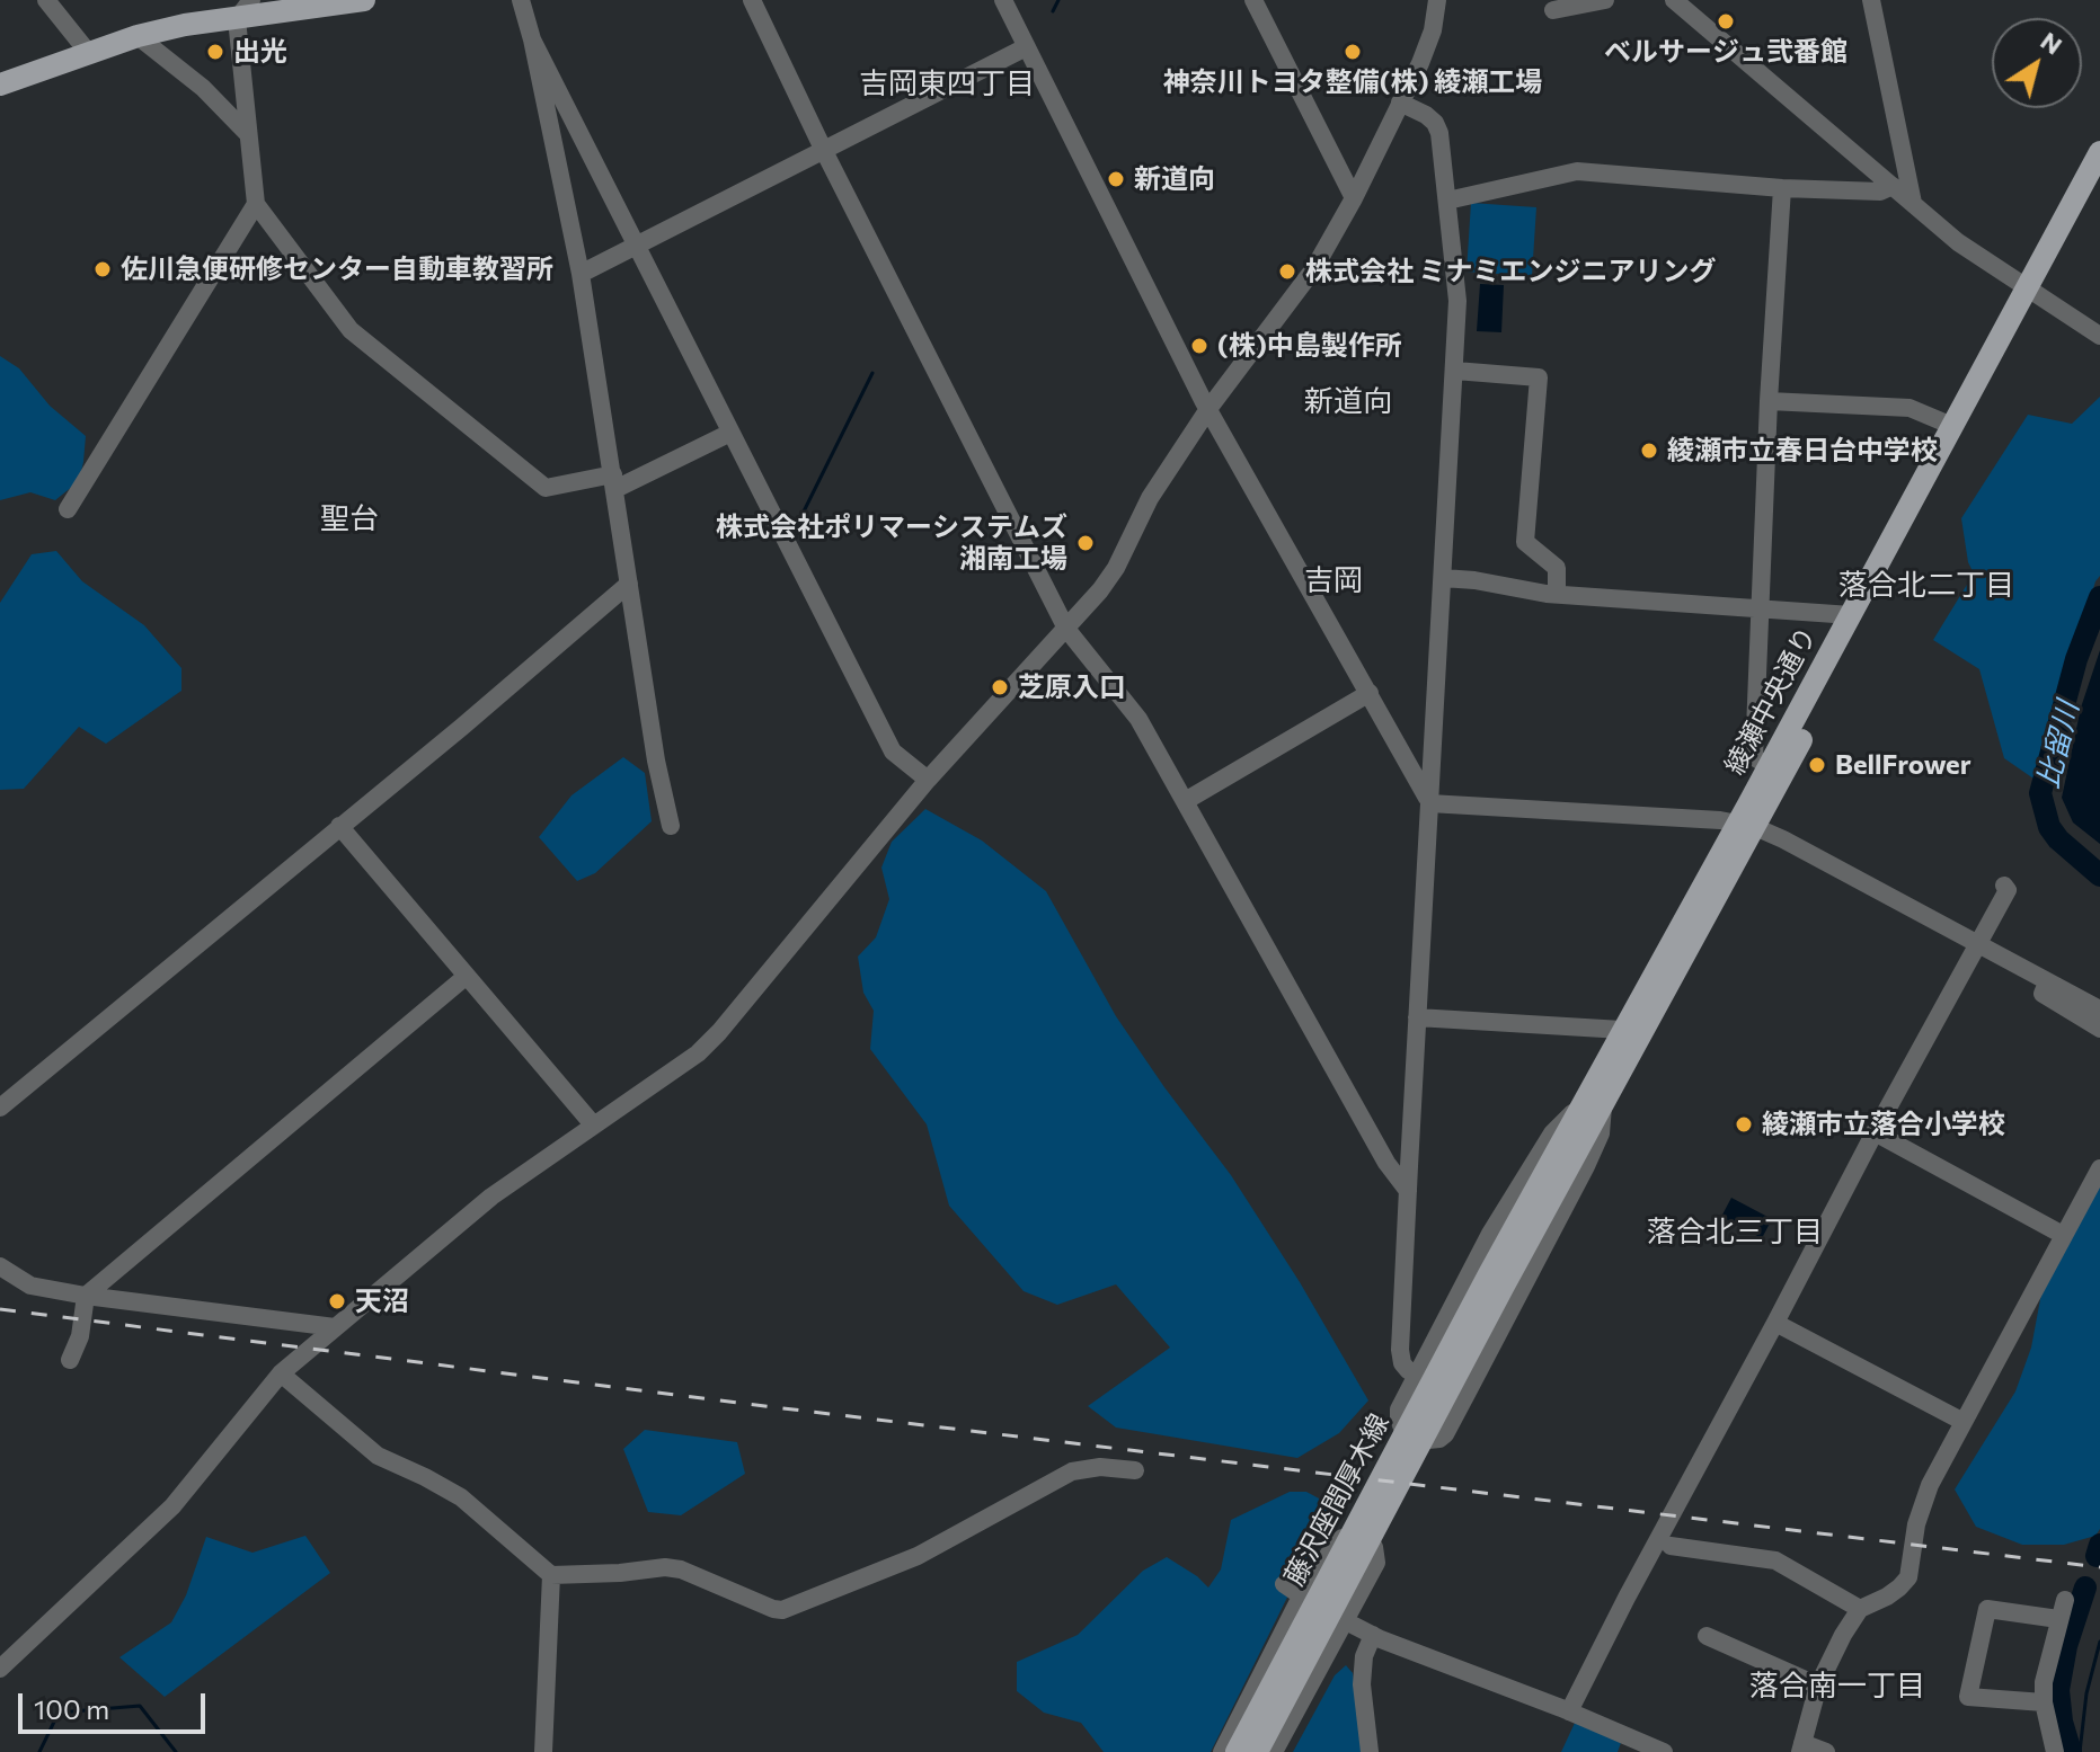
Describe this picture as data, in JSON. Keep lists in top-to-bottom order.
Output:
{
  "streets": {
    "main road": ["綾瀬中央通り", "藤沢座間厚木線"]
  },
  "crossings": [
    ["綾瀬中央通り", "藤沢座間厚木線"]
  ],
  "districts": [
    "吉岡東四丁目",
    "新道向",
    "聖台",
    "吉岡",
    "落合北二丁目",
    "落合北三丁目",
    "落合南一丁目"
  ],
  "water": ["比留川"],
  "places": [
    "ベルサージュ弐番館",
    "出光",
    "神奈川トヨタ整備(株) 綾瀬工場",
    "新道向",
    "佐川急便研修センター自動車教習所",
    "株式会社 ミナミエンジニアリング",
    "(株)中島製作所",
    "綾瀬市立春日台中学校",
    "株式会社ポリマーシステムズ 湘南工場",
    "芝原入口",
    "BellFrower",
    "綾瀬市立落合小学校",
    "天沼"
  ],
  "scale_bar": "100 m",
  "north": "top right"
}
